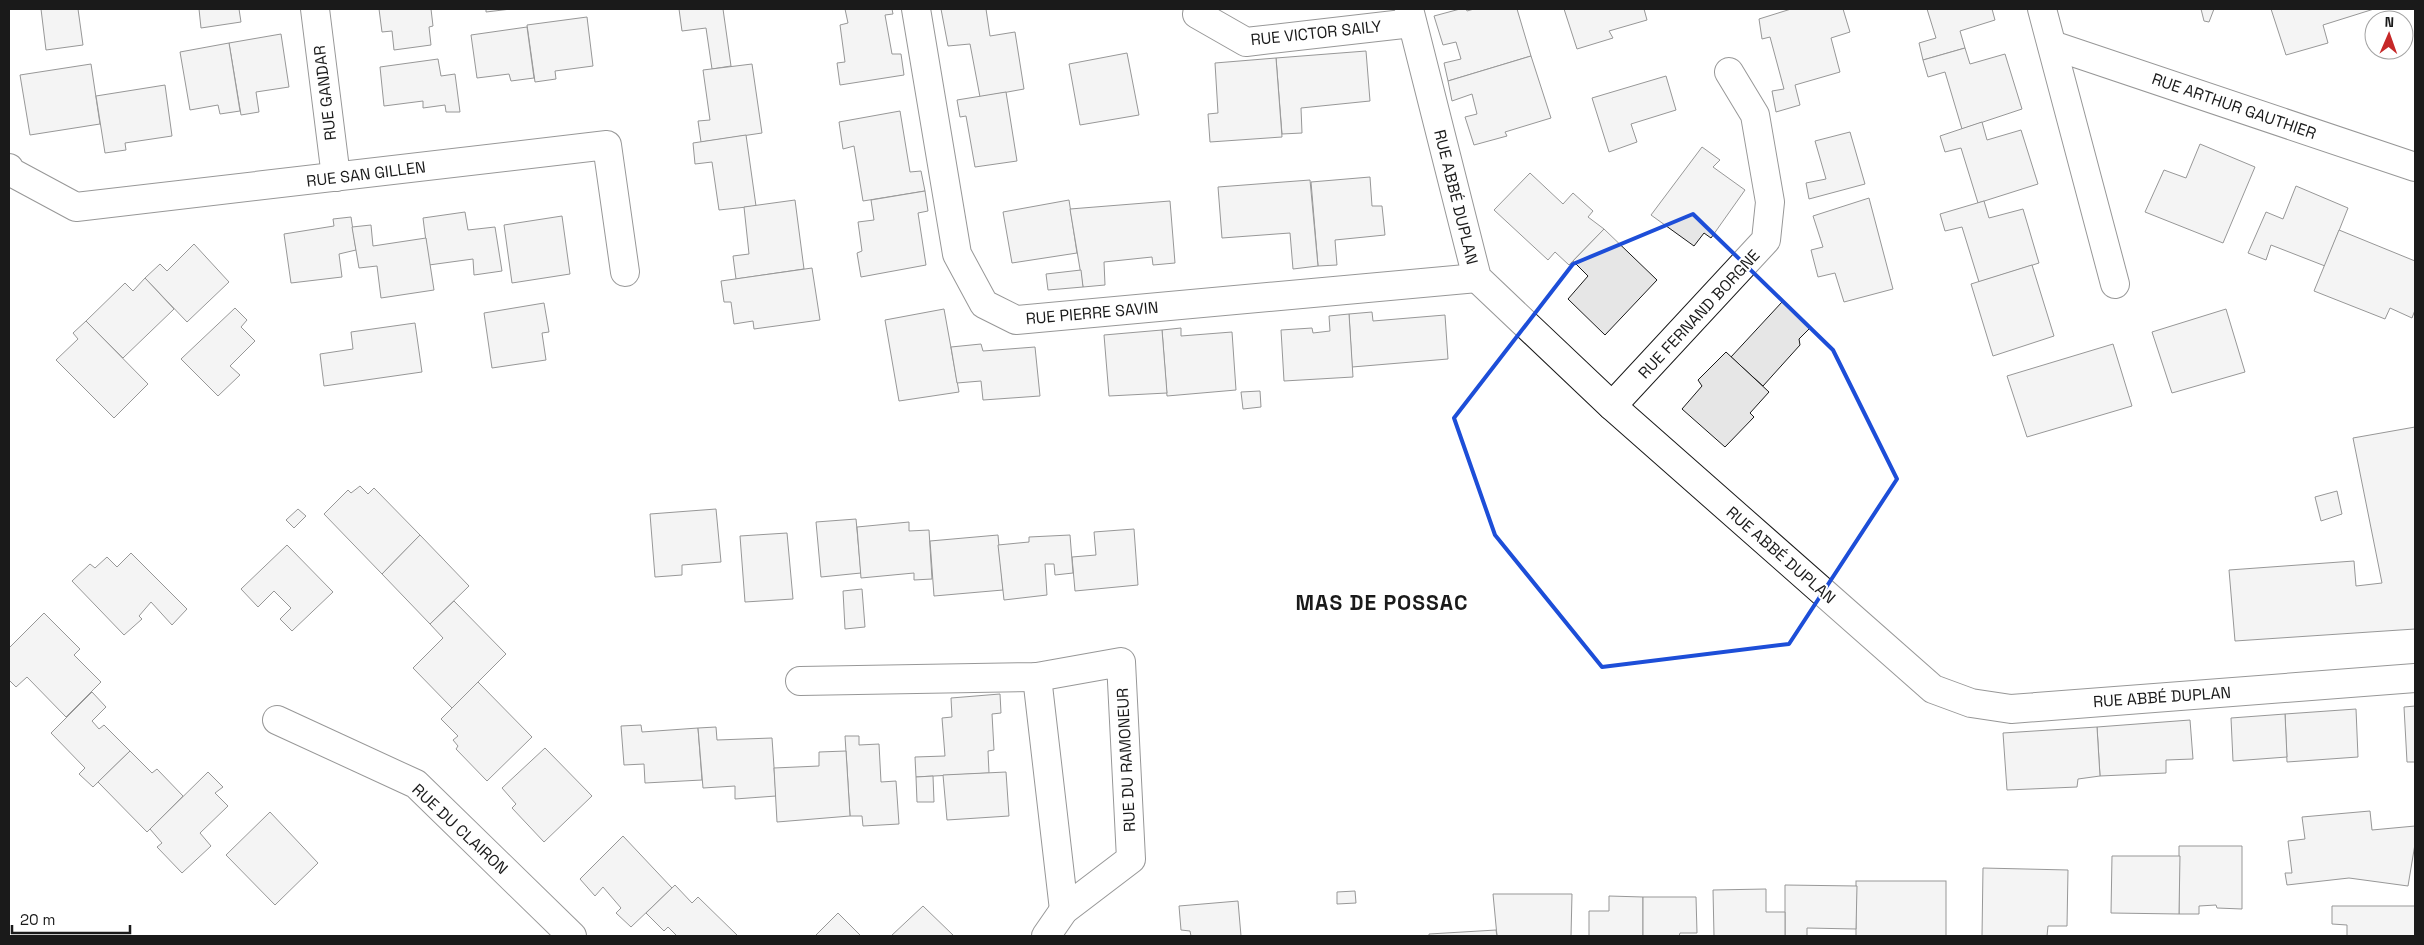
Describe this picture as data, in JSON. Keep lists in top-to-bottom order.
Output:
{
  "streets": {
    "street": [
      "RUE VICTOR SAILY",
      "RUE GANDAR",
      "RUE ARTHUR GAUTHIER",
      "RUE SAN GILLEN",
      "RUE ABBÉ DUPLAN",
      "RUE PIERRE SAVIN",
      "RUE FERNAND BORGNE",
      "RUE DU RAMONEUR",
      "RUE DU CLAIRON"
    ]
  },
  "crossings": [
    ["RUE VICTOR SAILY", "RUE ABBÉ DUPLAN"],
    ["RUE GANDAR", "RUE SAN GILLEN"],
    ["RUE ABBÉ DUPLAN", "RUE PIERRE SAVIN"],
    ["RUE ABBÉ DUPLAN", "RUE FERNAND BORGNE"]
  ],
  "districts": ["MAS DE POSSAC"],
  "scale_bar": "20 m",
  "north": "top"
}
